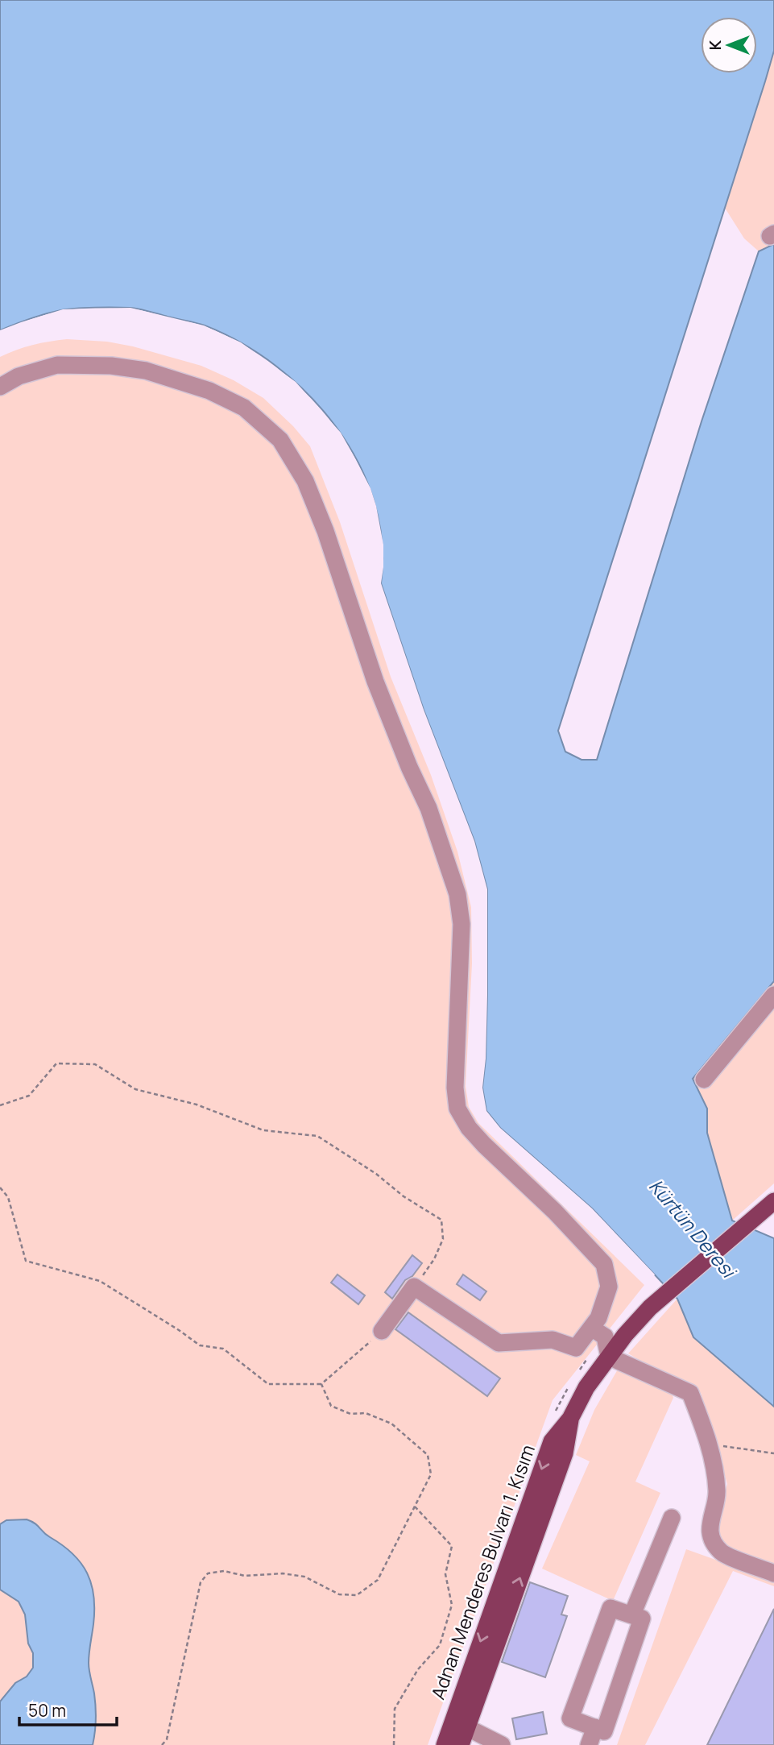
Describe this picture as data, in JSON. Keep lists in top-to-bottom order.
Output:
{
  "streets": {
    "main road": ["Adnan Menderes Bulvarı 1. Kısım"]
  },
  "water": ["Kürtün Deresi"],
  "scale_bar": "50 m",
  "north": "left"
}
